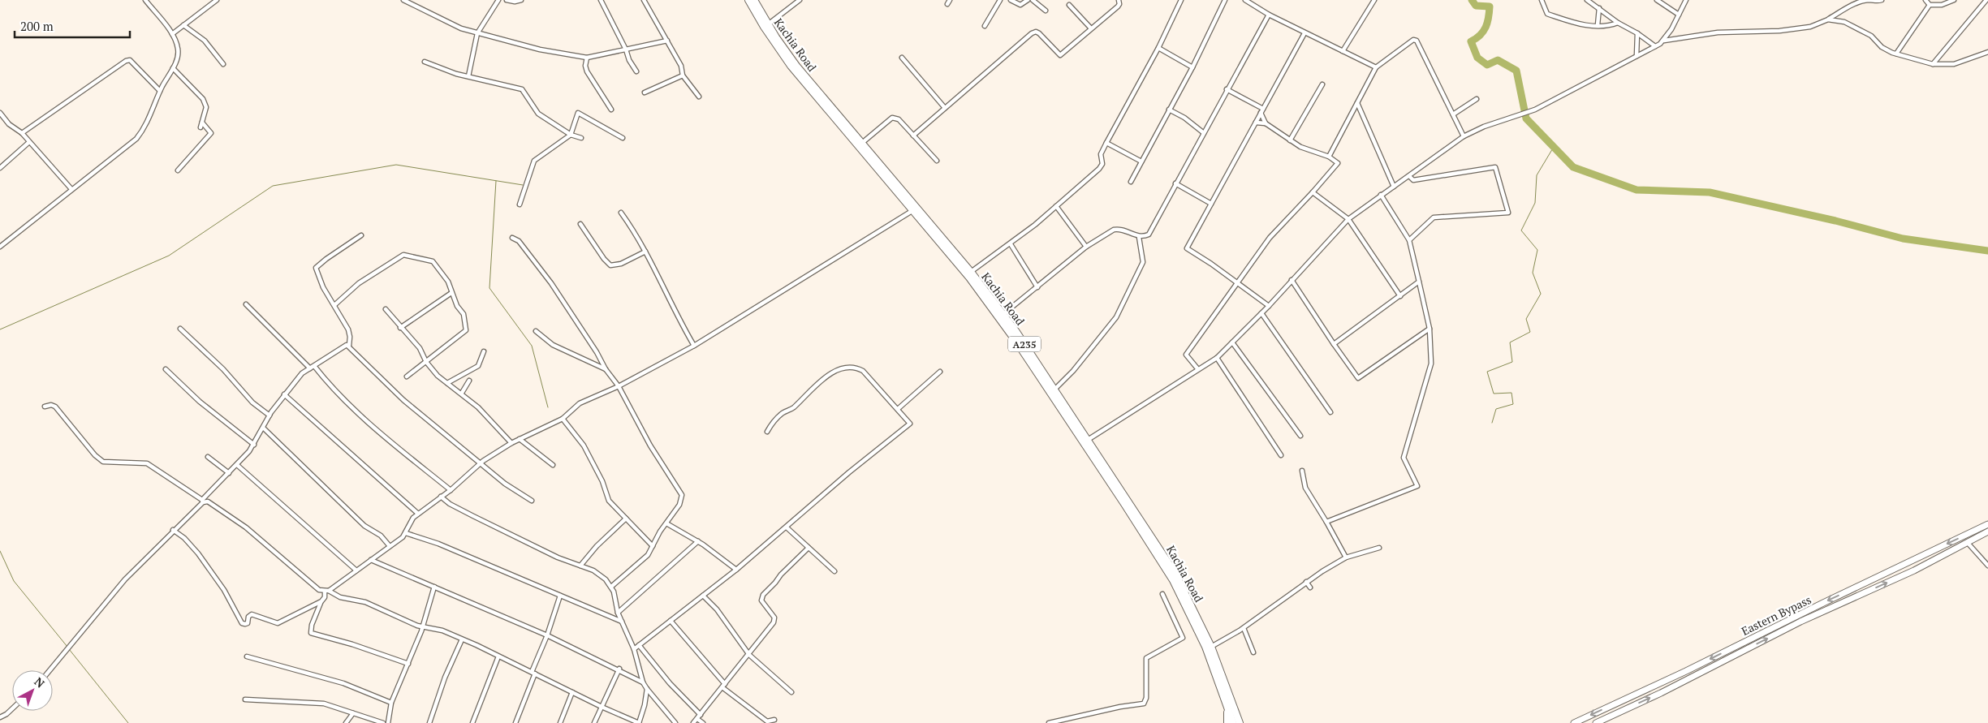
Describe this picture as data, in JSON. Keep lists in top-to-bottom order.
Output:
{
  "streets": {
    "highway": ["Kachia Road", "A235"],
    "main road": ["Eastern Bypass"]
  },
  "scale_bar": "200 m",
  "north": "top right"
}
